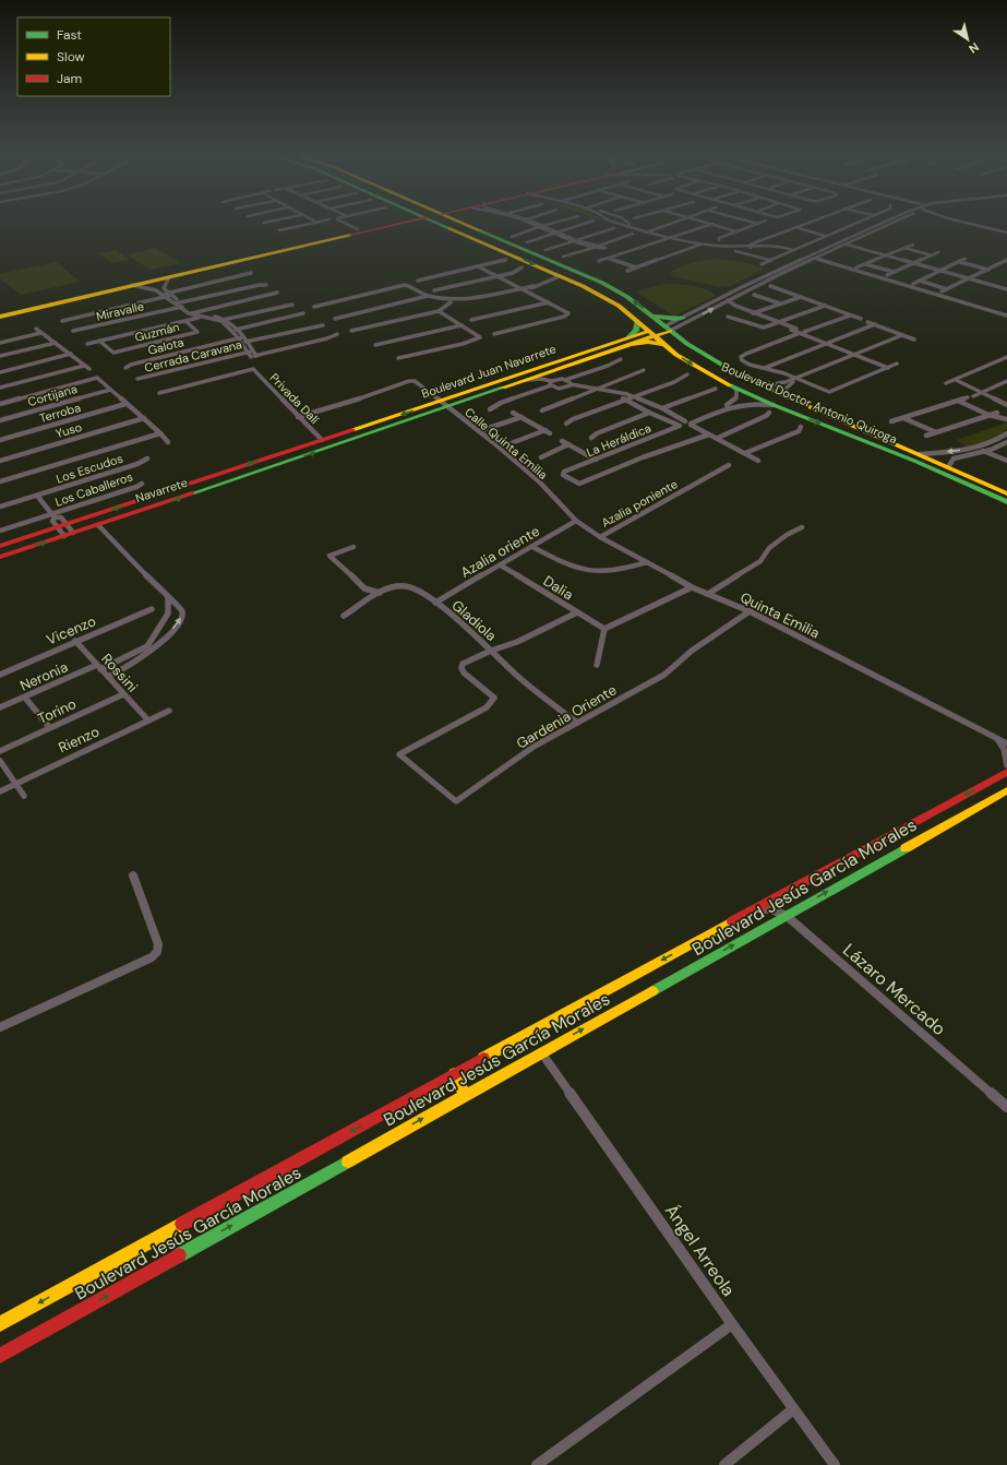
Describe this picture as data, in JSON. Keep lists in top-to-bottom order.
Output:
{
  "streets": {
    "main road": [
      "Boulevard Juan Navarrete",
      "Boulevard Doctor Antonio Quiroga",
      "Navarrete",
      "Boulevard Jesús García Morales"
    ],
    "street": [
      "Miravalle",
      "Guzmán",
      "Galota",
      "Cerrada Caravana",
      "Cortijana",
      "Privada Dalí",
      "Terroba",
      "Yuso",
      "La Heráldica",
      "Calle Quinta Emilia",
      "Los Escudos",
      "Los Caballeros",
      "Azalia poniente",
      "Azalia oriente",
      "Dalia",
      "Quinta Emilia",
      "Gladiola",
      "Vicenzo",
      "Rossini",
      "Neronia",
      "Torino",
      "Gardenia Oriente",
      "Rienzo",
      "Lázaro Mercado",
      "Ángel Arreola"
    ]
  },
  "crossings": [
    ["Boulevard Juan Navarrete", "Privada Dalí"],
    ["Boulevard Juan Navarrete", "Boulevard Doctor Antonio Quiroga"],
    ["Boulevard Juan Navarrete", "Calle Quinta Emilia"],
    ["Boulevard Juan Navarrete", "Navarrete"],
    ["Privada Dalí", "Calle Quinta Emilia"],
    ["Privada Dalí", "Navarrete"],
    ["Calle Quinta Emilia", "Quinta Emilia"],
    ["Azalia poniente", "Quinta Emilia"],
    ["Azalia oriente", "Dalia"],
    ["Azalia oriente", "Quinta Emilia"],
    ["Azalia oriente", "Gladiola"],
    ["Quinta Emilia", "Gardenia Oriente"],
    ["Gladiola", "Gardenia Oriente"],
    ["Vicenzo", "Rossini"],
    ["Rossini", "Neronia"],
    ["Rossini", "Torino"],
    ["Rossini", "Rienzo"],
    ["Boulevard Jesús García Morales", "Lázaro Mercado"],
    ["Boulevard Jesús García Morales", "Ángel Arreola"]
  ],
  "legend": ["Fast", "Slow", "Jam"],
  "north": "bottom right"
}
